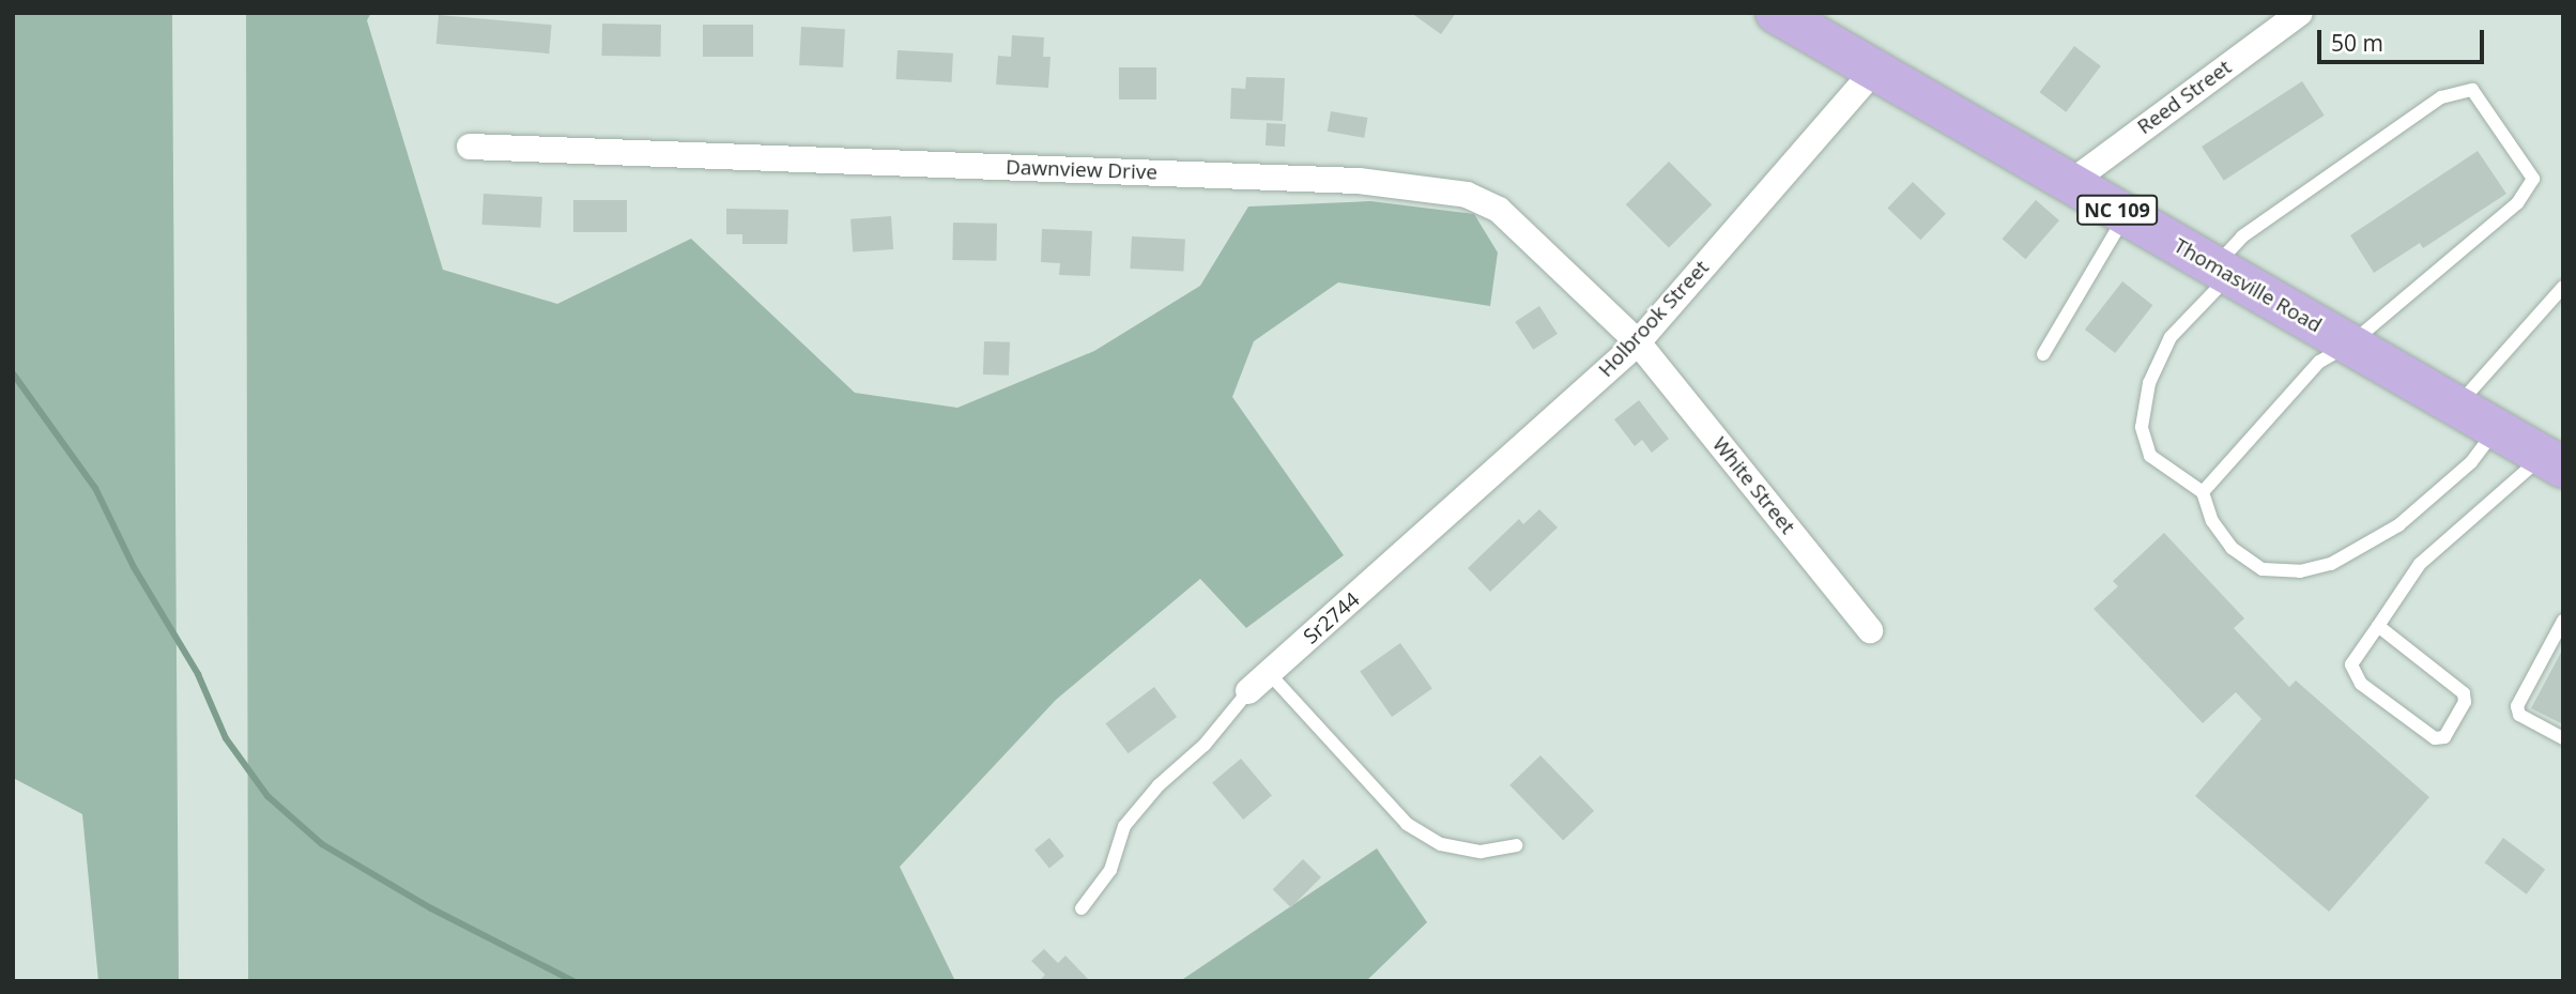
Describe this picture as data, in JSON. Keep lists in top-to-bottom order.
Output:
{
  "streets": {
    "main road": ["NC 109", "Thomasville Road"],
    "street": [
      "Reed Street",
      "Dawnview Drive",
      "Holbrook Street",
      "White Street",
      "Sr2744"
    ]
  },
  "crossings": [
    ["Reed Street", "Thomasville Road"],
    ["Dawnview Drive", "Holbrook Street"],
    ["Dawnview Drive", "White Street"],
    ["Thomasville Road", "Holbrook Street"],
    ["Holbrook Street", "White Street"],
    ["Holbrook Street", "Sr2744"]
  ],
  "scale_bar": "50 m"
}
